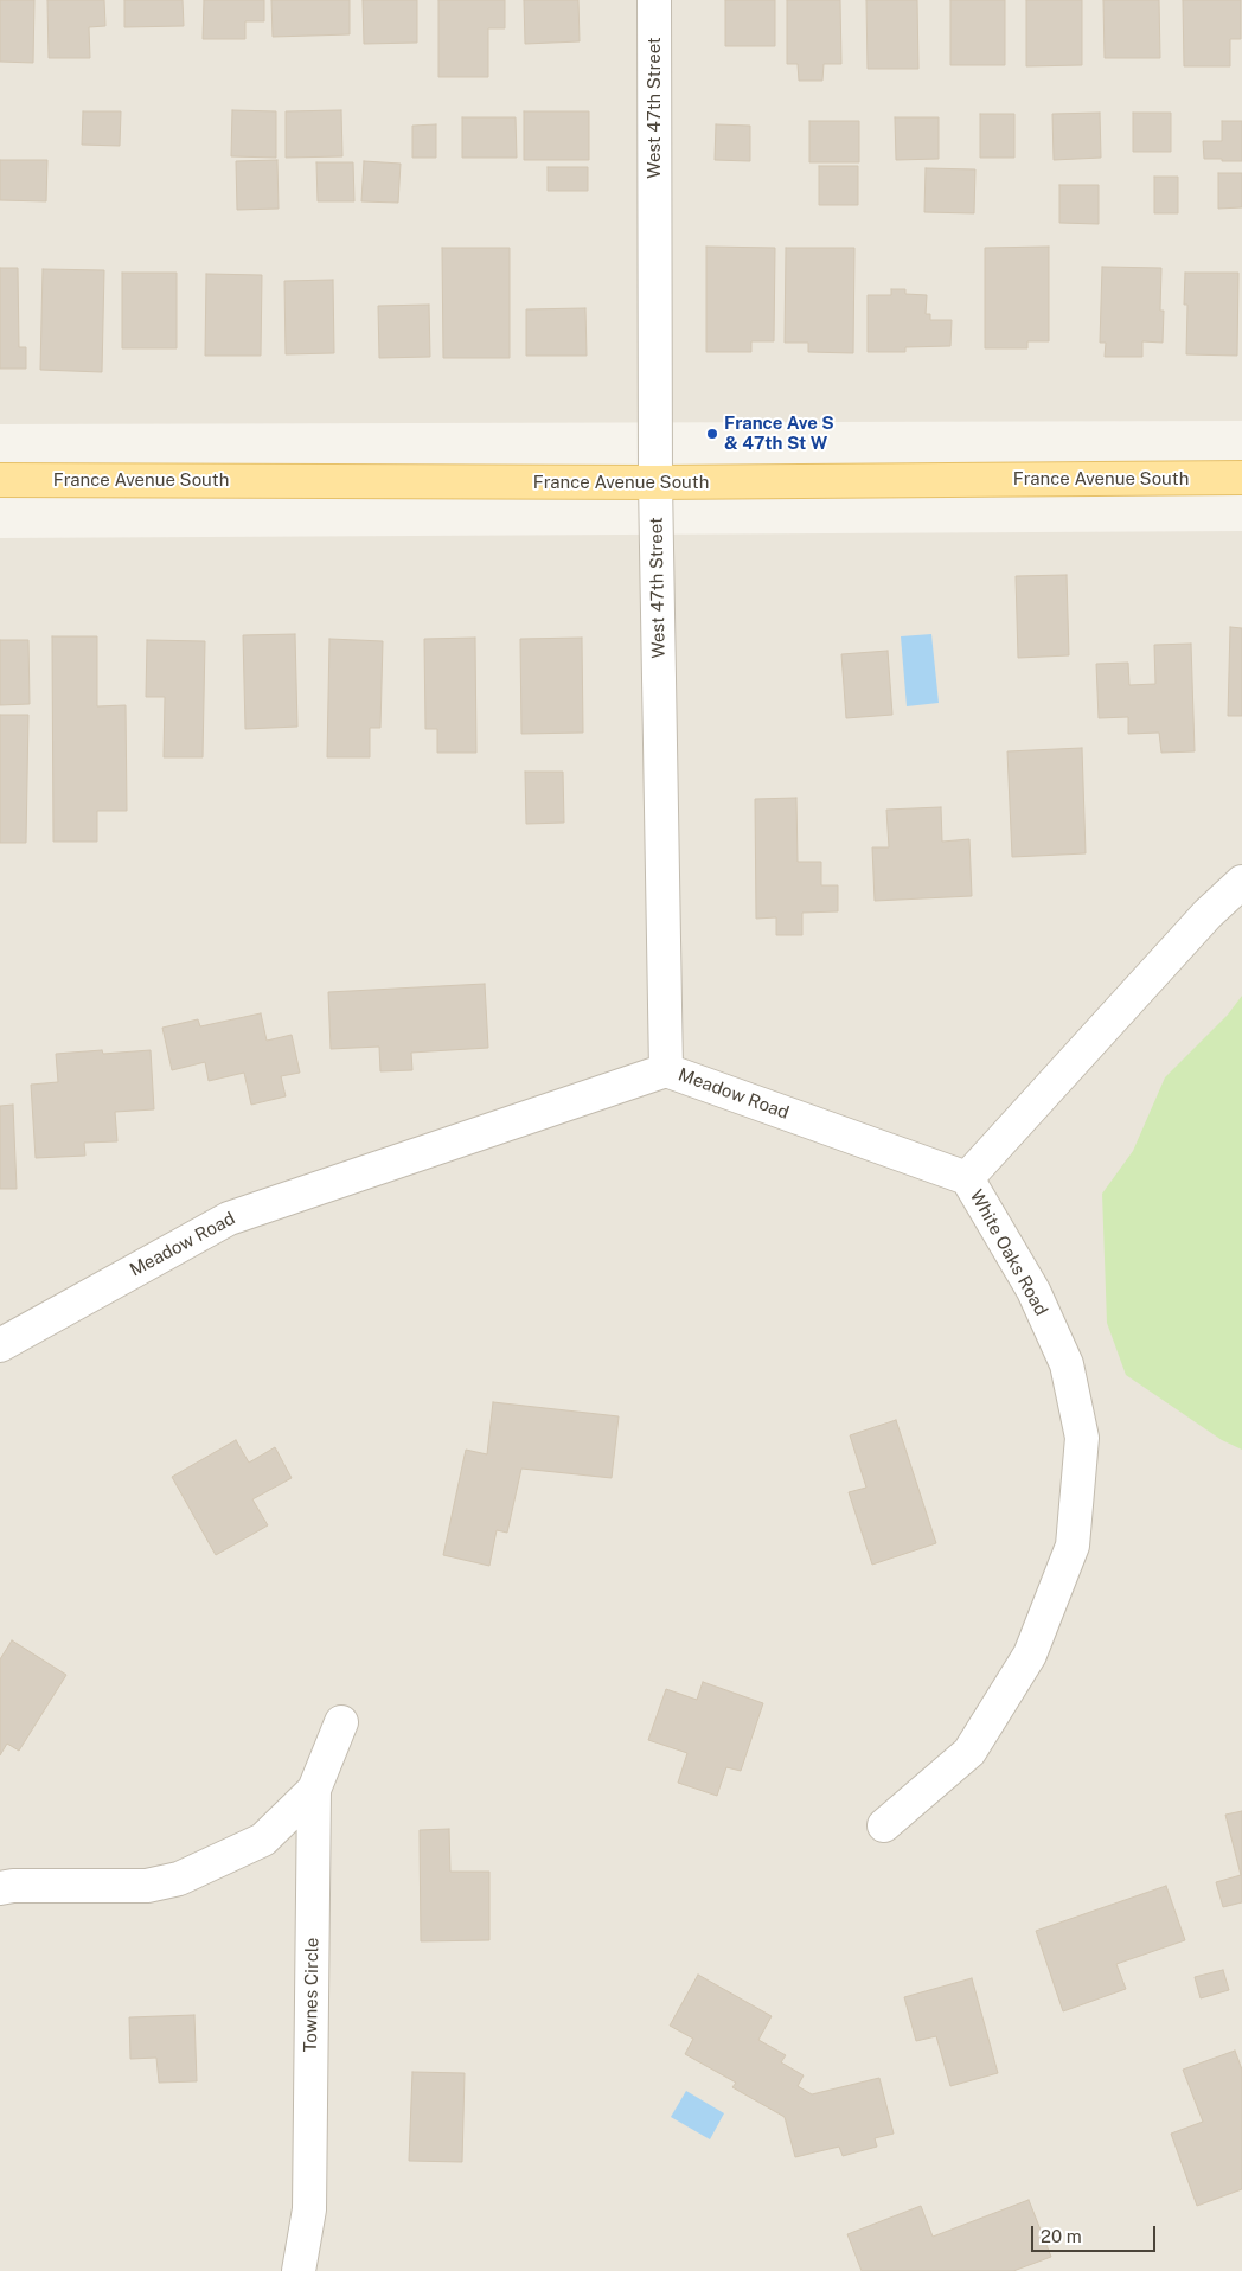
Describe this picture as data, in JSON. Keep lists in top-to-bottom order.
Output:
{
  "streets": {
    "main road": ["France Avenue South"],
    "street": [
      "West 47th Street",
      "Meadow Road",
      "White Oaks Road",
      "Townes Circle"
    ]
  },
  "crossings": [
    ["West 47th Street", "France Avenue South"],
    ["West 47th Street", "Meadow Road"],
    ["Meadow Road", "White Oaks Road"]
  ],
  "places": ["France Ave S & 47th St W"],
  "scale_bar": "20 m"
}
